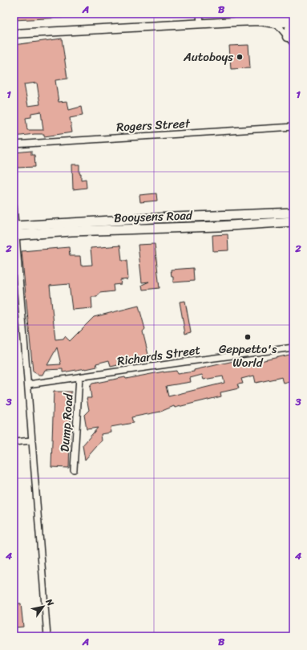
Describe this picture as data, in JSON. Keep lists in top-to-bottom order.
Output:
{
  "streets": {
    "main road": ["Booysens Road"],
    "street": ["Rogers Street", "Richards Street", "Dump Road"]
  },
  "crossings": [
    ["Richards Street", "Dump Road"]
  ],
  "places": ["Autoboys", "Geppetto's World"],
  "north": "top right",
  "grid": {
    "columns": ["A", "B"],
    "rows": [
      "1",
      "2",
      "3",
      "4"
    ]
  }
}
